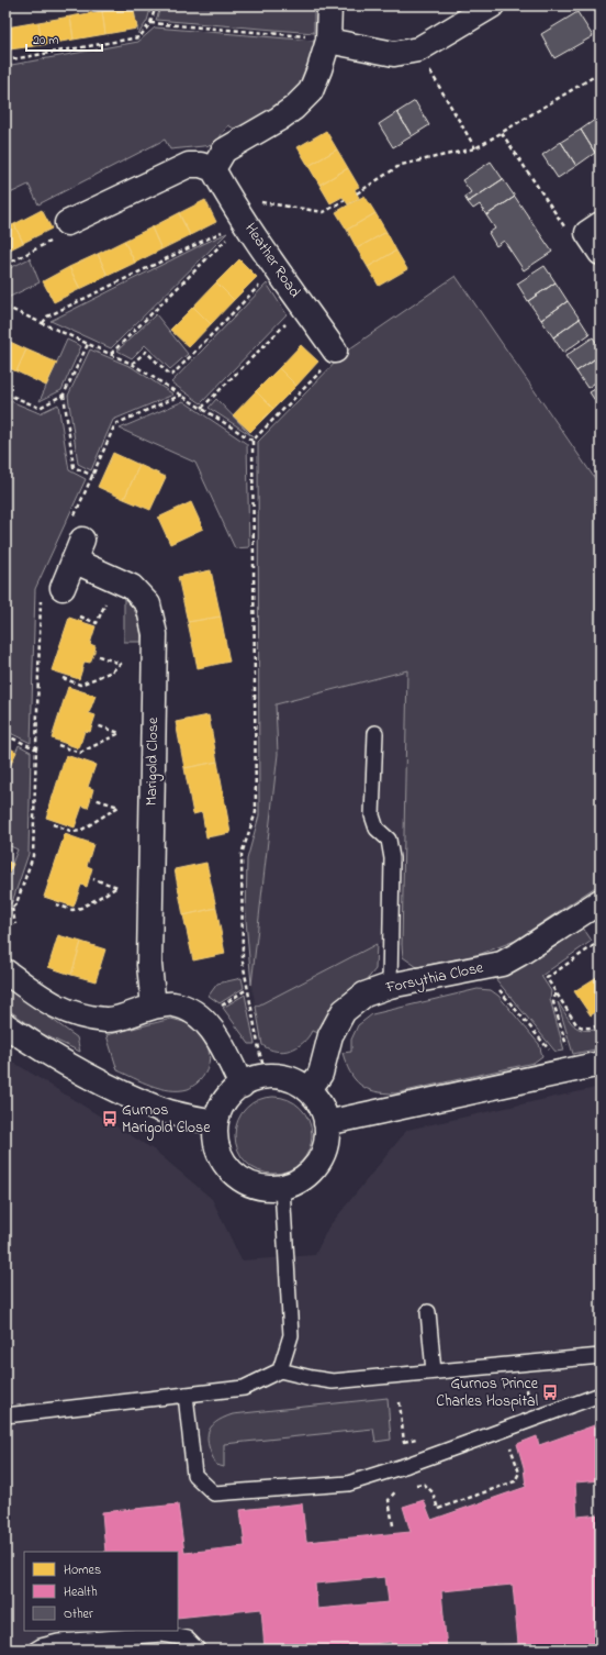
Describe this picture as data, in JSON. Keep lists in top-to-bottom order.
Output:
{
  "streets": {
    "street": ["Heather Road", "Marigold Close", "Forsythia Close"]
  },
  "places": {
    "bus stop": ["Gurnos Marigold Close", "Gurnos Prince Charles Hospital"]
  },
  "legend": ["Homes", "Health", "Other"],
  "scale_bar": "20 m"
}
